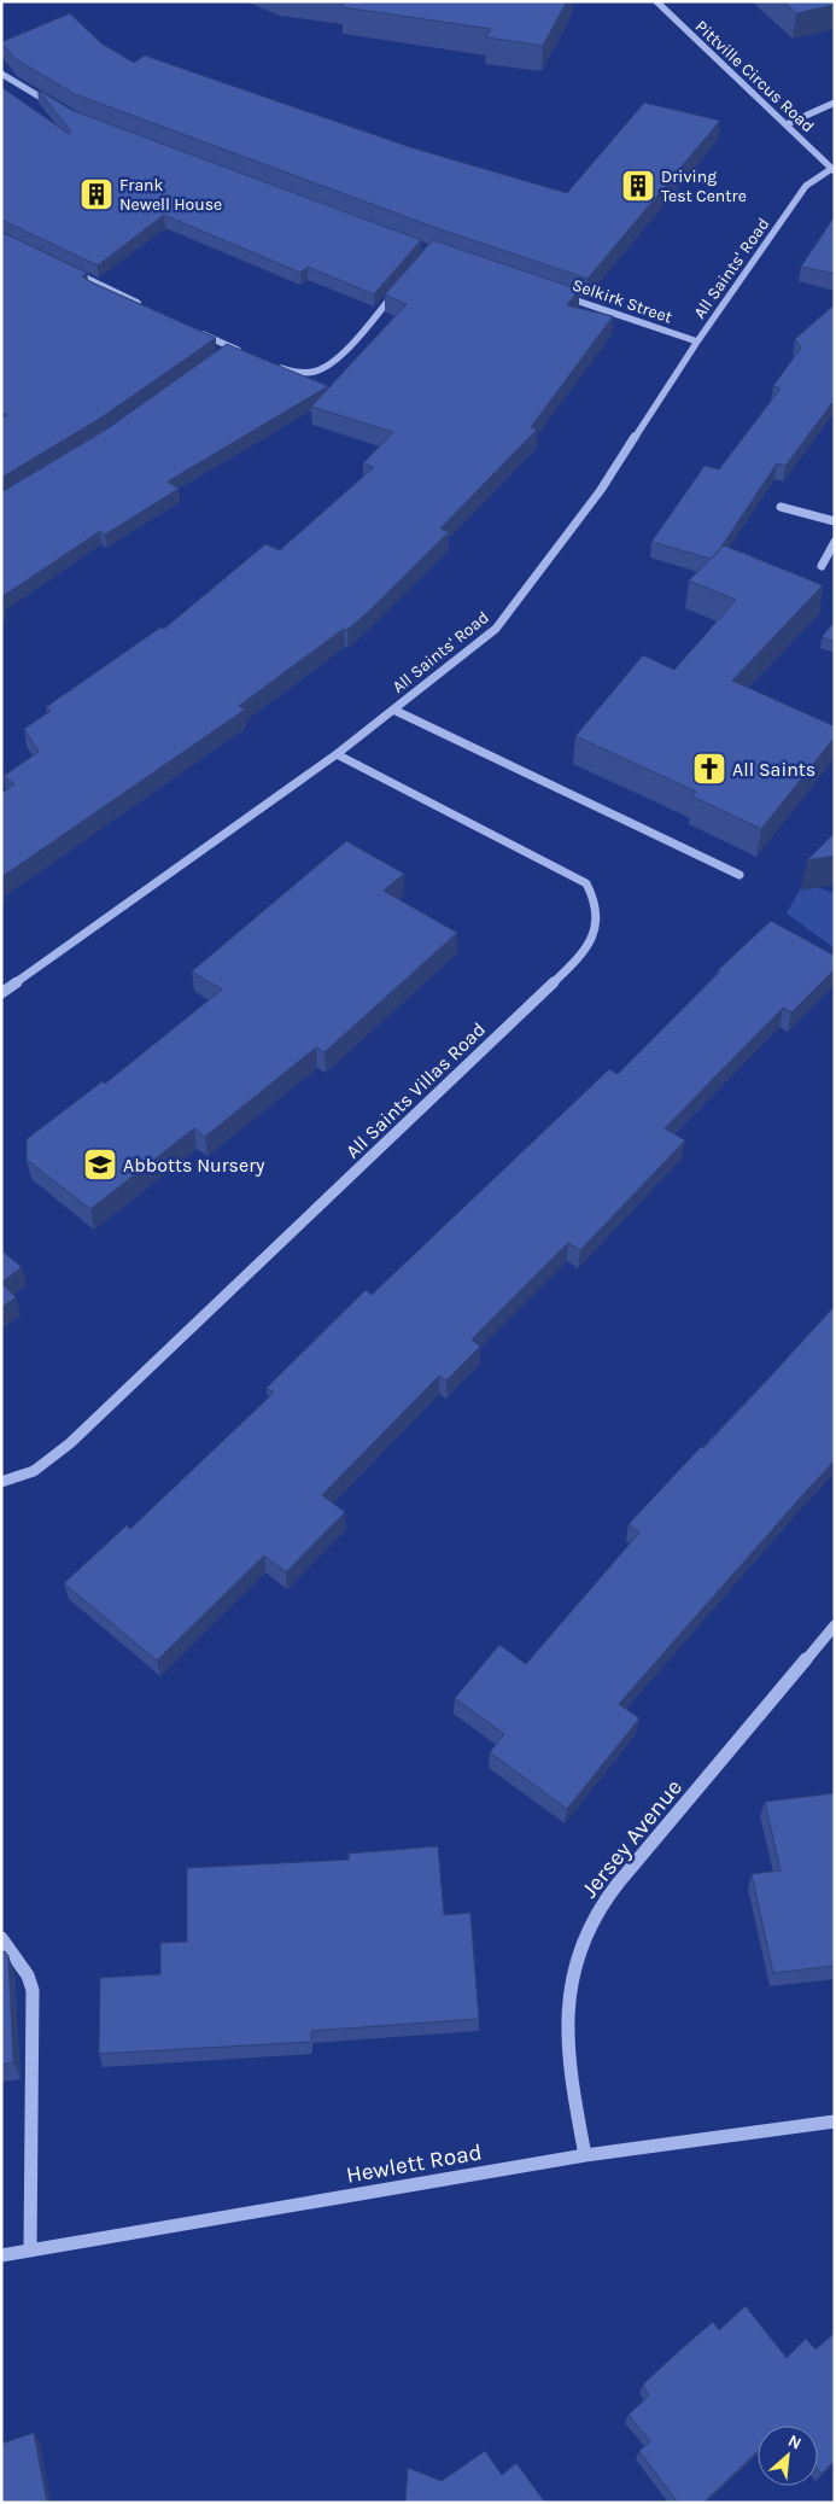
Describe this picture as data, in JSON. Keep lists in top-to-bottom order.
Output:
{
  "streets": {
    "street": [
      "Pittville Circus Road",
      "All Saints' Road",
      "Selkirk Street",
      "All Saints Villas Road",
      "Jersey Avenue",
      "Hewlett Road"
    ]
  },
  "crossings": [
    ["Pittville Circus Road", "All Saints' Road"],
    ["All Saints' Road", "Selkirk Street"],
    ["All Saints' Road", "All Saints Villas Road"],
    ["Jersey Avenue", "Hewlett Road"]
  ],
  "places": {
    "building": ["Driving Test Centre", "Frank Newell House"],
    "church": ["All Saints"],
    "school or university": ["Abbotts Nursery"]
  },
  "north": "top right"
}
